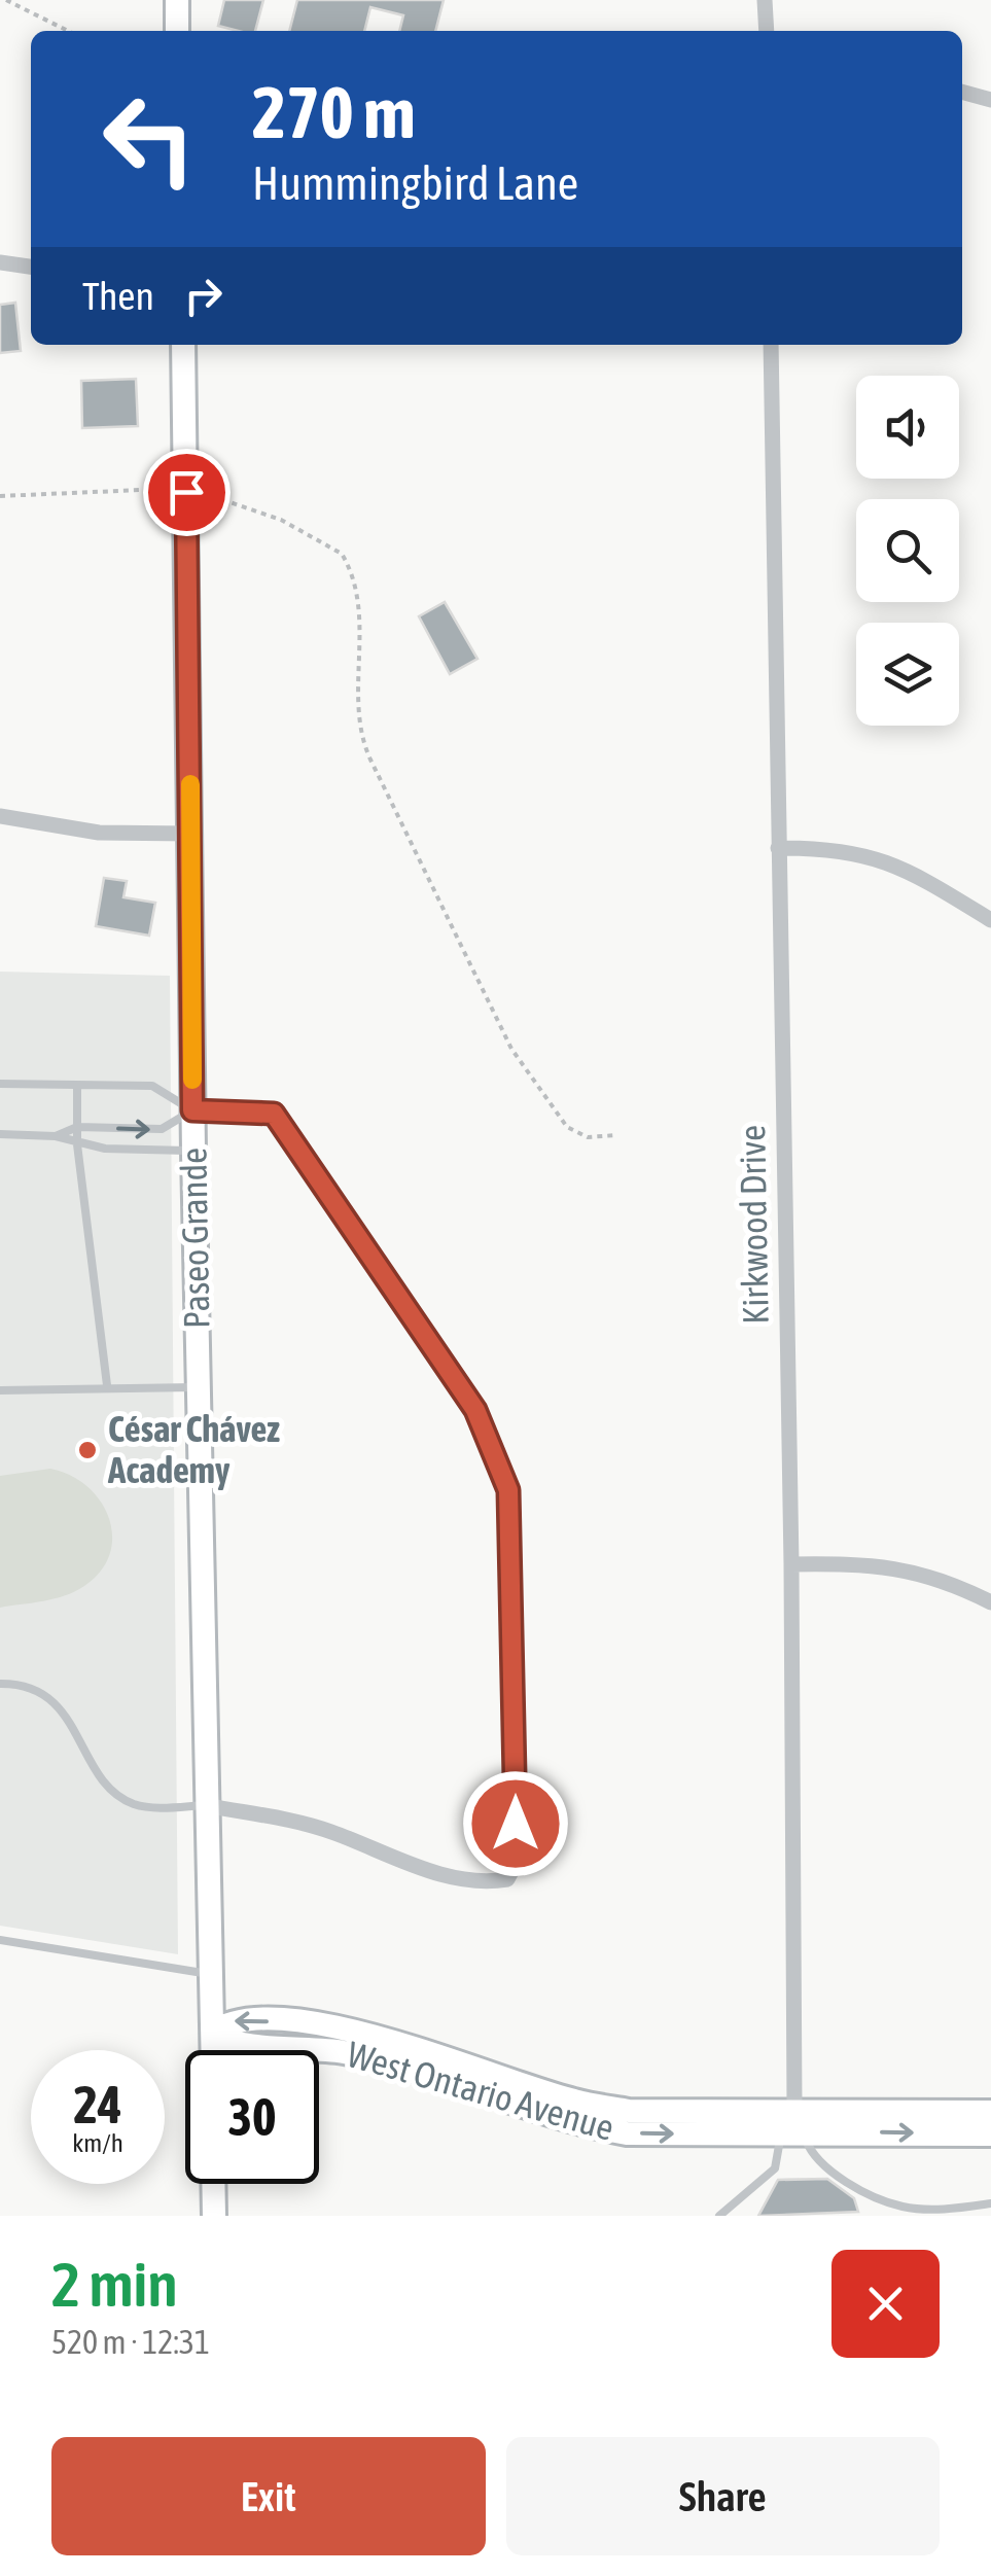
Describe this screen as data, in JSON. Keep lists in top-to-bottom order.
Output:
{
  "streets": {
    "main road": ["Paseo Grande", "West Ontario Avenue"],
    "street": ["Kirkwood Drive"]
  },
  "crossings": [
    ["Kirkwood Drive", "West Ontario Avenue"],
    ["Paseo Grande", "West Ontario Avenue"]
  ],
  "places": ["César Chávez Academy"],
  "page": {
    "turn": ["270 m", "Hummingbird Lane"],
    "then": "Then",
    "speed": "24 km/h",
    "limit": "30",
    "heading": ["2 min", "520 m · 12:31"],
    "buttons": ["Exit", "Share"]
  }
}
